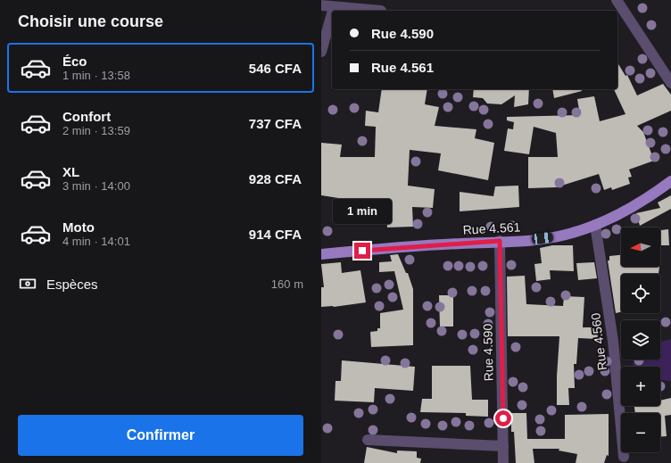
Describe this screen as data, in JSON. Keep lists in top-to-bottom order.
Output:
{
  "streets": {
    "main road": ["Rue 4.561"],
    "street": ["Rue 4.560", "Rue 4.590"]
  },
  "crossings": [
    ["Rue 4.561", "Rue 4.560"],
    ["Rue 4.561", "Rue 4.590"]
  ],
  "north": "left",
  "page": {
    "heading": "Choisir une course",
    "banner": ["Rue 4.590", "Rue 4.561"],
    "list": [
      {
        "name": "Éco",
        "note": "1 min · 13:58",
        "value": "546 CFA"
      },
      {
        "name": "Confort",
        "note": "2 min · 13:59",
        "value": "737 CFA"
      },
      {
        "name": "XL",
        "note": "3 min · 14:00",
        "value": "928 CFA"
      },
      {
        "name": "Moto",
        "note": "4 min · 14:01",
        "value": "914 CFA"
      }
    ],
    "bubble": "1 min",
    "map_buttons": ["+", "−"],
    "pay": ["Espèces", "160 m"],
    "buttons": "Confirmer"
  }
}
